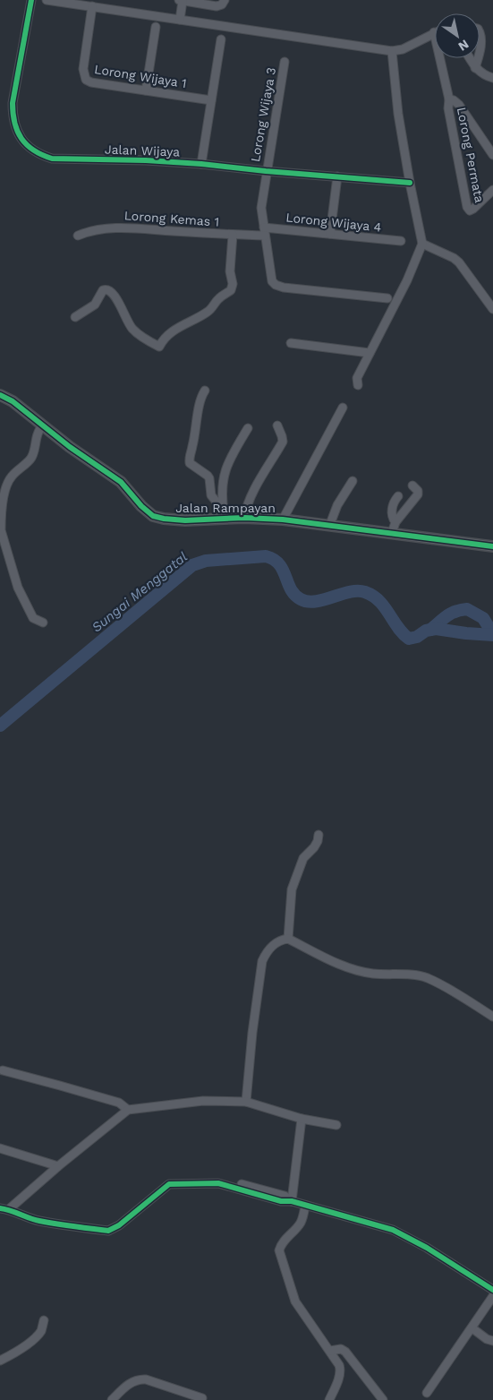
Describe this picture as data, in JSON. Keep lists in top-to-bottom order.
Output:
{
  "streets": {
    "street": [
      "Lorong Wijaya 1",
      "Lorong Wijaya 3",
      "Jalan Wijaya",
      "Lorong Permata",
      "Lorong Kemas 1",
      "Lorong Wijaya 4",
      "Jalan Rampayan"
    ]
  },
  "crossings": [
    ["Lorong Wijaya 3", "Jalan Wijaya"],
    ["Lorong Wijaya 3", "Lorong Kemas 1"],
    ["Lorong Wijaya 3", "Lorong Wijaya 4"],
    ["Lorong Kemas 1", "Lorong Wijaya 4"]
  ],
  "water": ["Sungai Menggatal"],
  "north": "bottom right"
}
